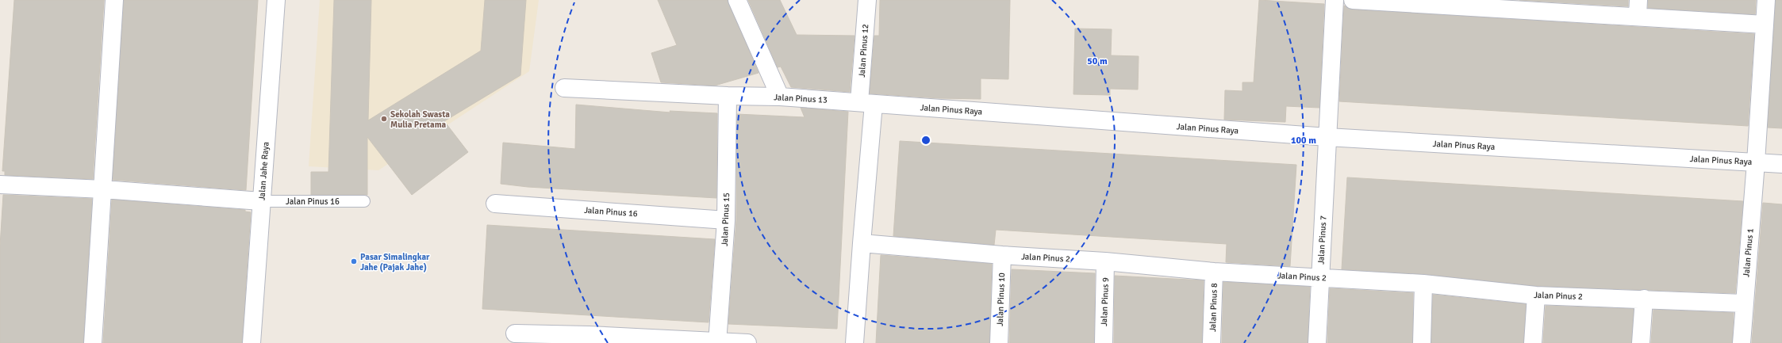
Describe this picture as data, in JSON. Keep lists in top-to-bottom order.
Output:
{
  "streets": {
    "street": [
      "Jalan Pinus 12",
      "Jalan Pinus 13",
      "Jalan Pinus Raya",
      "Jalan Jahe Raya",
      "Jalan Pinus 16",
      "Jalan Pinus 15",
      "Jalan Pinus 7",
      "Jalan Pinus 1",
      "Jalan Pinus 2",
      "Jalan Pinus 10",
      "Jalan Pinus 9",
      "Jalan Pinus 8"
    ]
  },
  "crossings": [
    ["Jalan Pinus 12", "Jalan Pinus 13"],
    ["Jalan Pinus 12", "Jalan Pinus Raya"],
    ["Jalan Pinus 13", "Jalan Pinus Raya"],
    ["Jalan Pinus 13", "Jalan Pinus 15"],
    ["Jalan Pinus Raya", "Jalan Pinus 7"],
    ["Jalan Pinus Raya", "Jalan Pinus 1"],
    ["Jalan Jahe Raya", "Jalan Pinus 16"],
    ["Jalan Pinus 16", "Jalan Pinus 15"],
    ["Jalan Pinus 7", "Jalan Pinus 2"],
    ["Jalan Pinus 1", "Jalan Pinus 2"],
    ["Jalan Pinus 2", "Jalan Pinus 10"],
    ["Jalan Pinus 2", "Jalan Pinus 9"],
    ["Jalan Pinus 2", "Jalan Pinus 8"]
  ],
  "places": ["Sekolah Swasta Mulia Pretama", "Pasar Simalingkar Jahe (Pajak Jahe)"],
  "rings": ["50 m", "100 m"]
}
